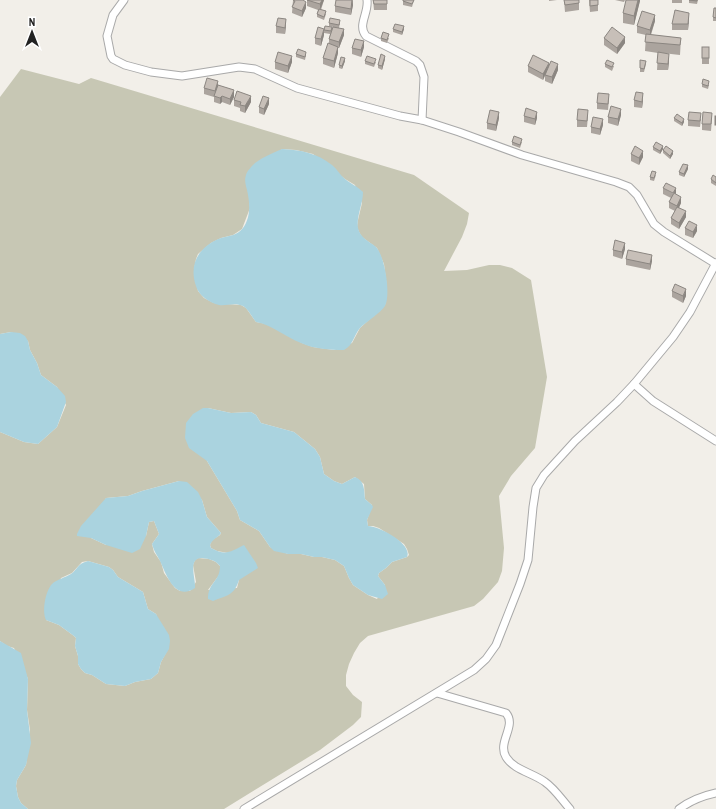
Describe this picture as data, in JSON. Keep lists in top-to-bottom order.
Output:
{
  "north": "top"
}
